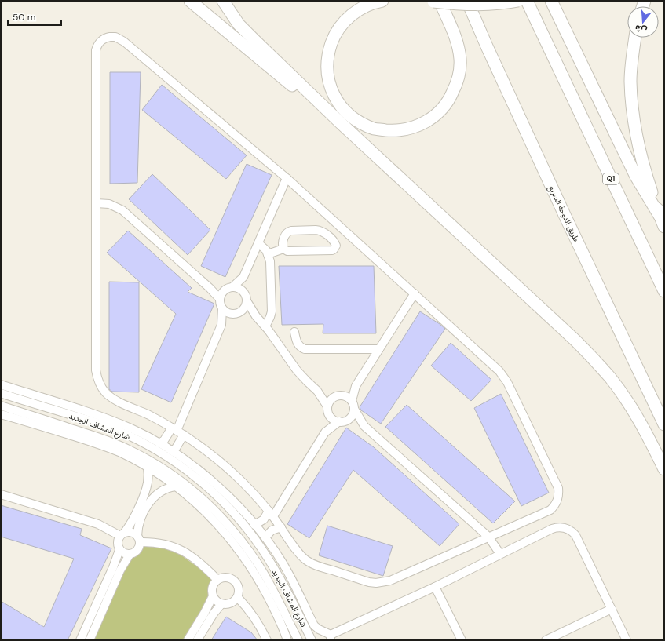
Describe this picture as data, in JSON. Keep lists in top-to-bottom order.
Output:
{
  "streets": {
    "highway": ["Q1", "طريق الدوحة السريع"],
    "street": ["شارع المشاف الجديد"]
  },
  "scale_bar": "50 m",
  "north": "bottom"
}
